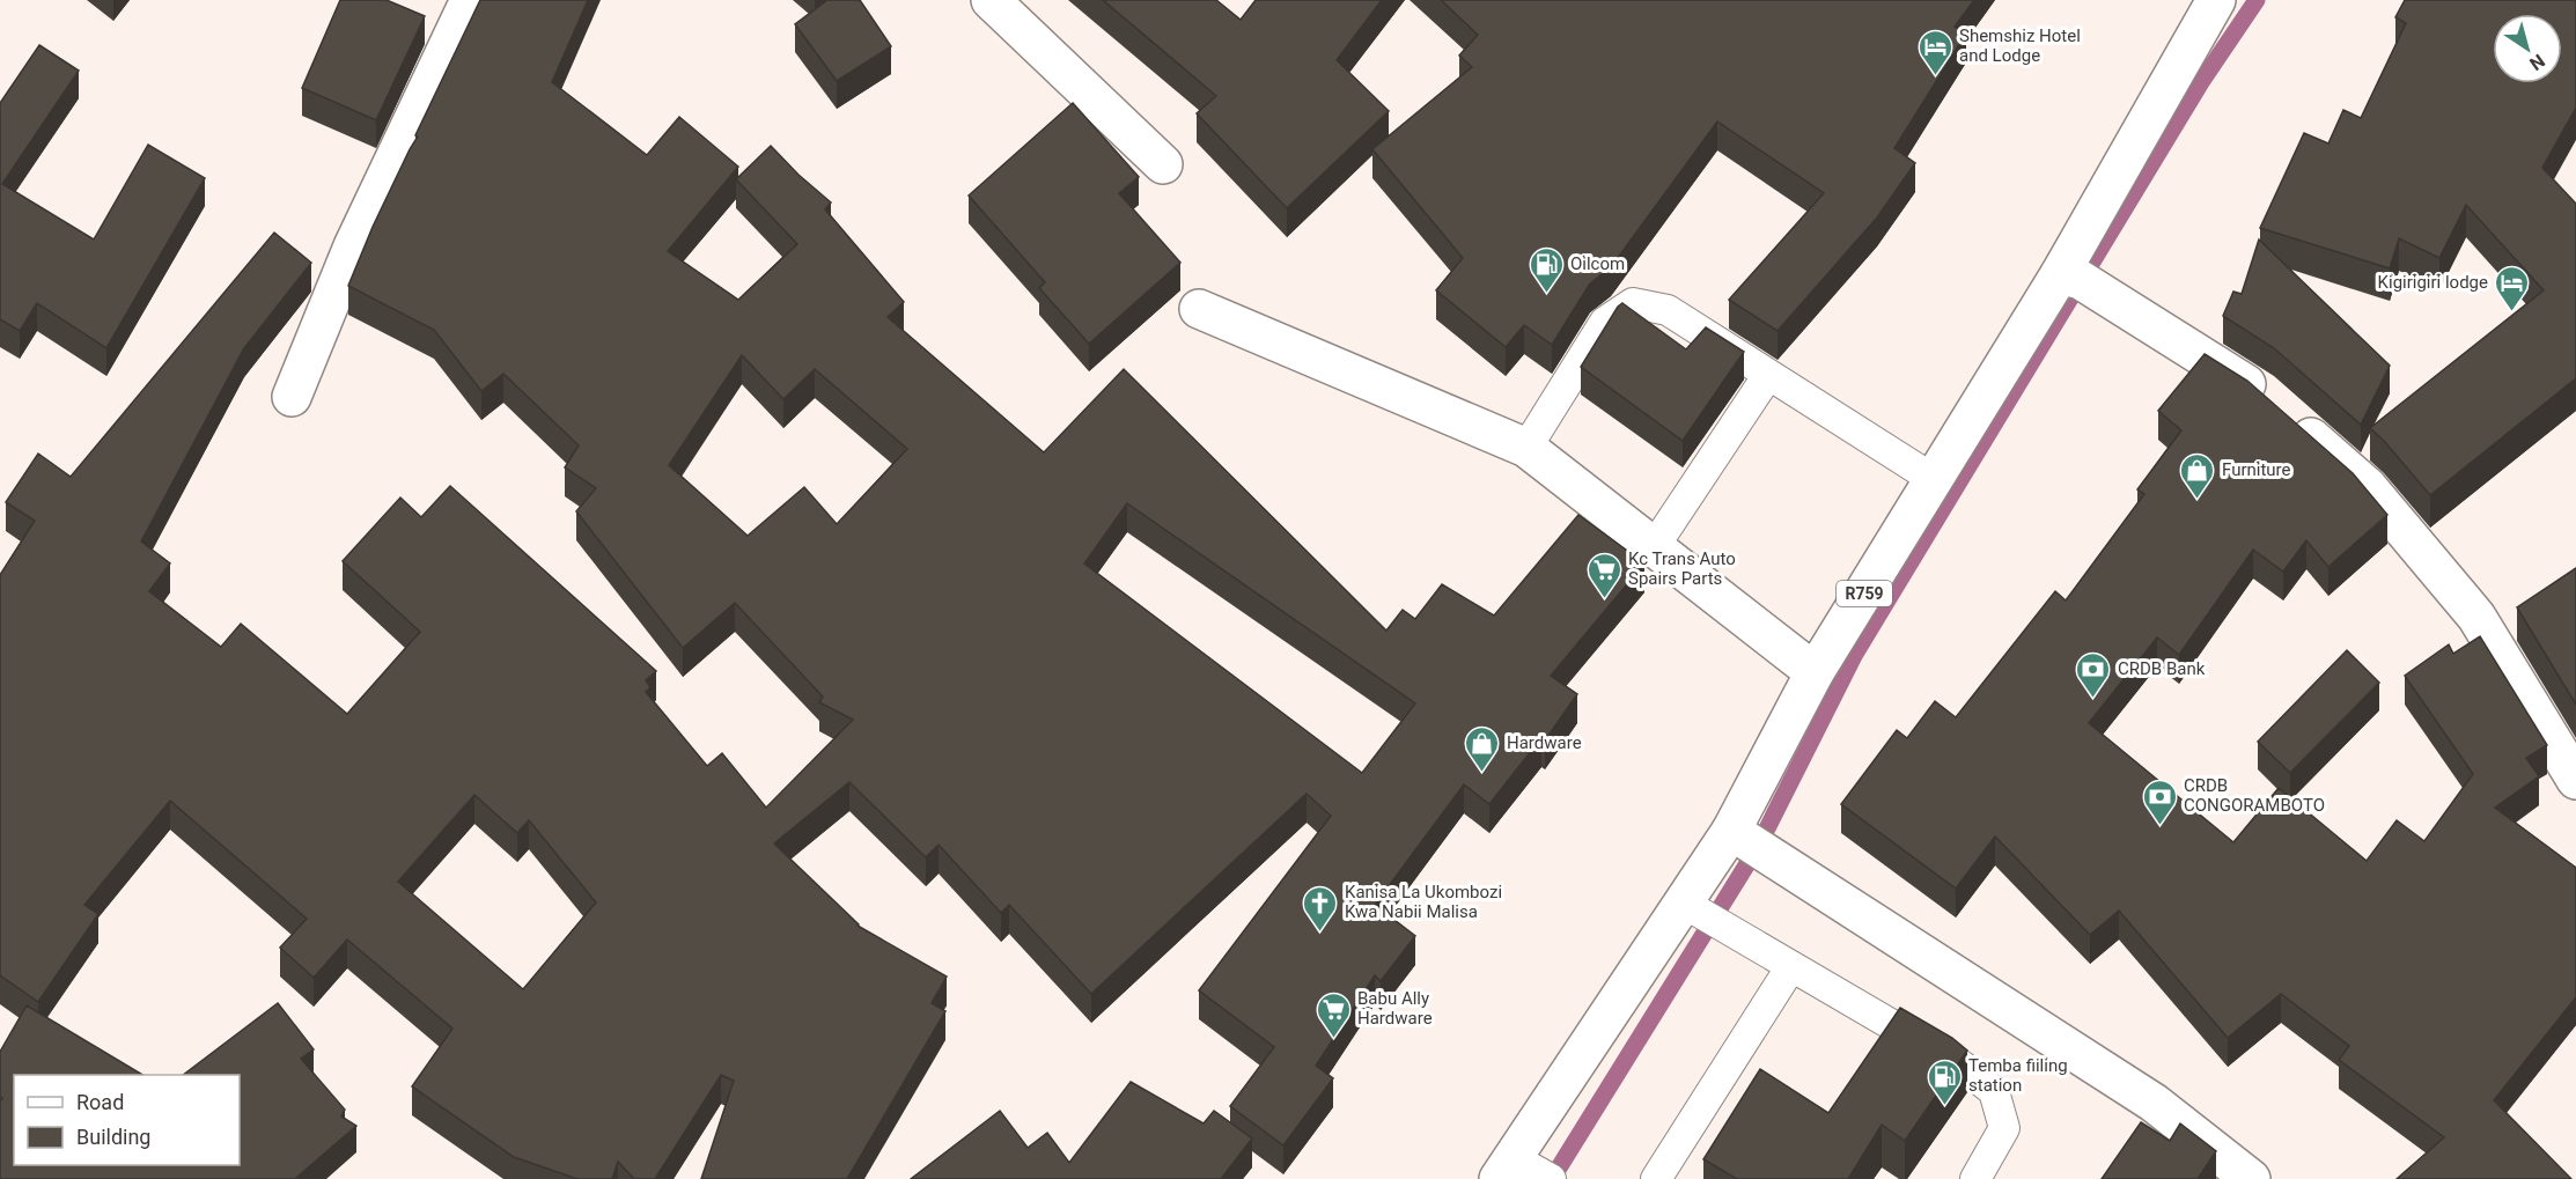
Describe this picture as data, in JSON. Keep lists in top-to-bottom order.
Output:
{
  "streets": {
    "street": ["R759"]
  },
  "places": {
    "hotel": ["Shemshiz Hotel and Lodge", "Kigirigiri lodge"],
    "fuel station": ["Oilcom", "Temba fiiling station"],
    "shop": ["Furniture", "Hardware"],
    "supermarket": ["Kc Trans Auto Spairs Parts", "Babu Ally Hardware"],
    "bank": ["CRDB Bank", "CRDB CONGORAMBOTO"],
    "church": ["Kanisa La Ukombozi Kwa Nabii Malisa"]
  },
  "legend": ["Road", "Building"],
  "north": "bottom right"
}
